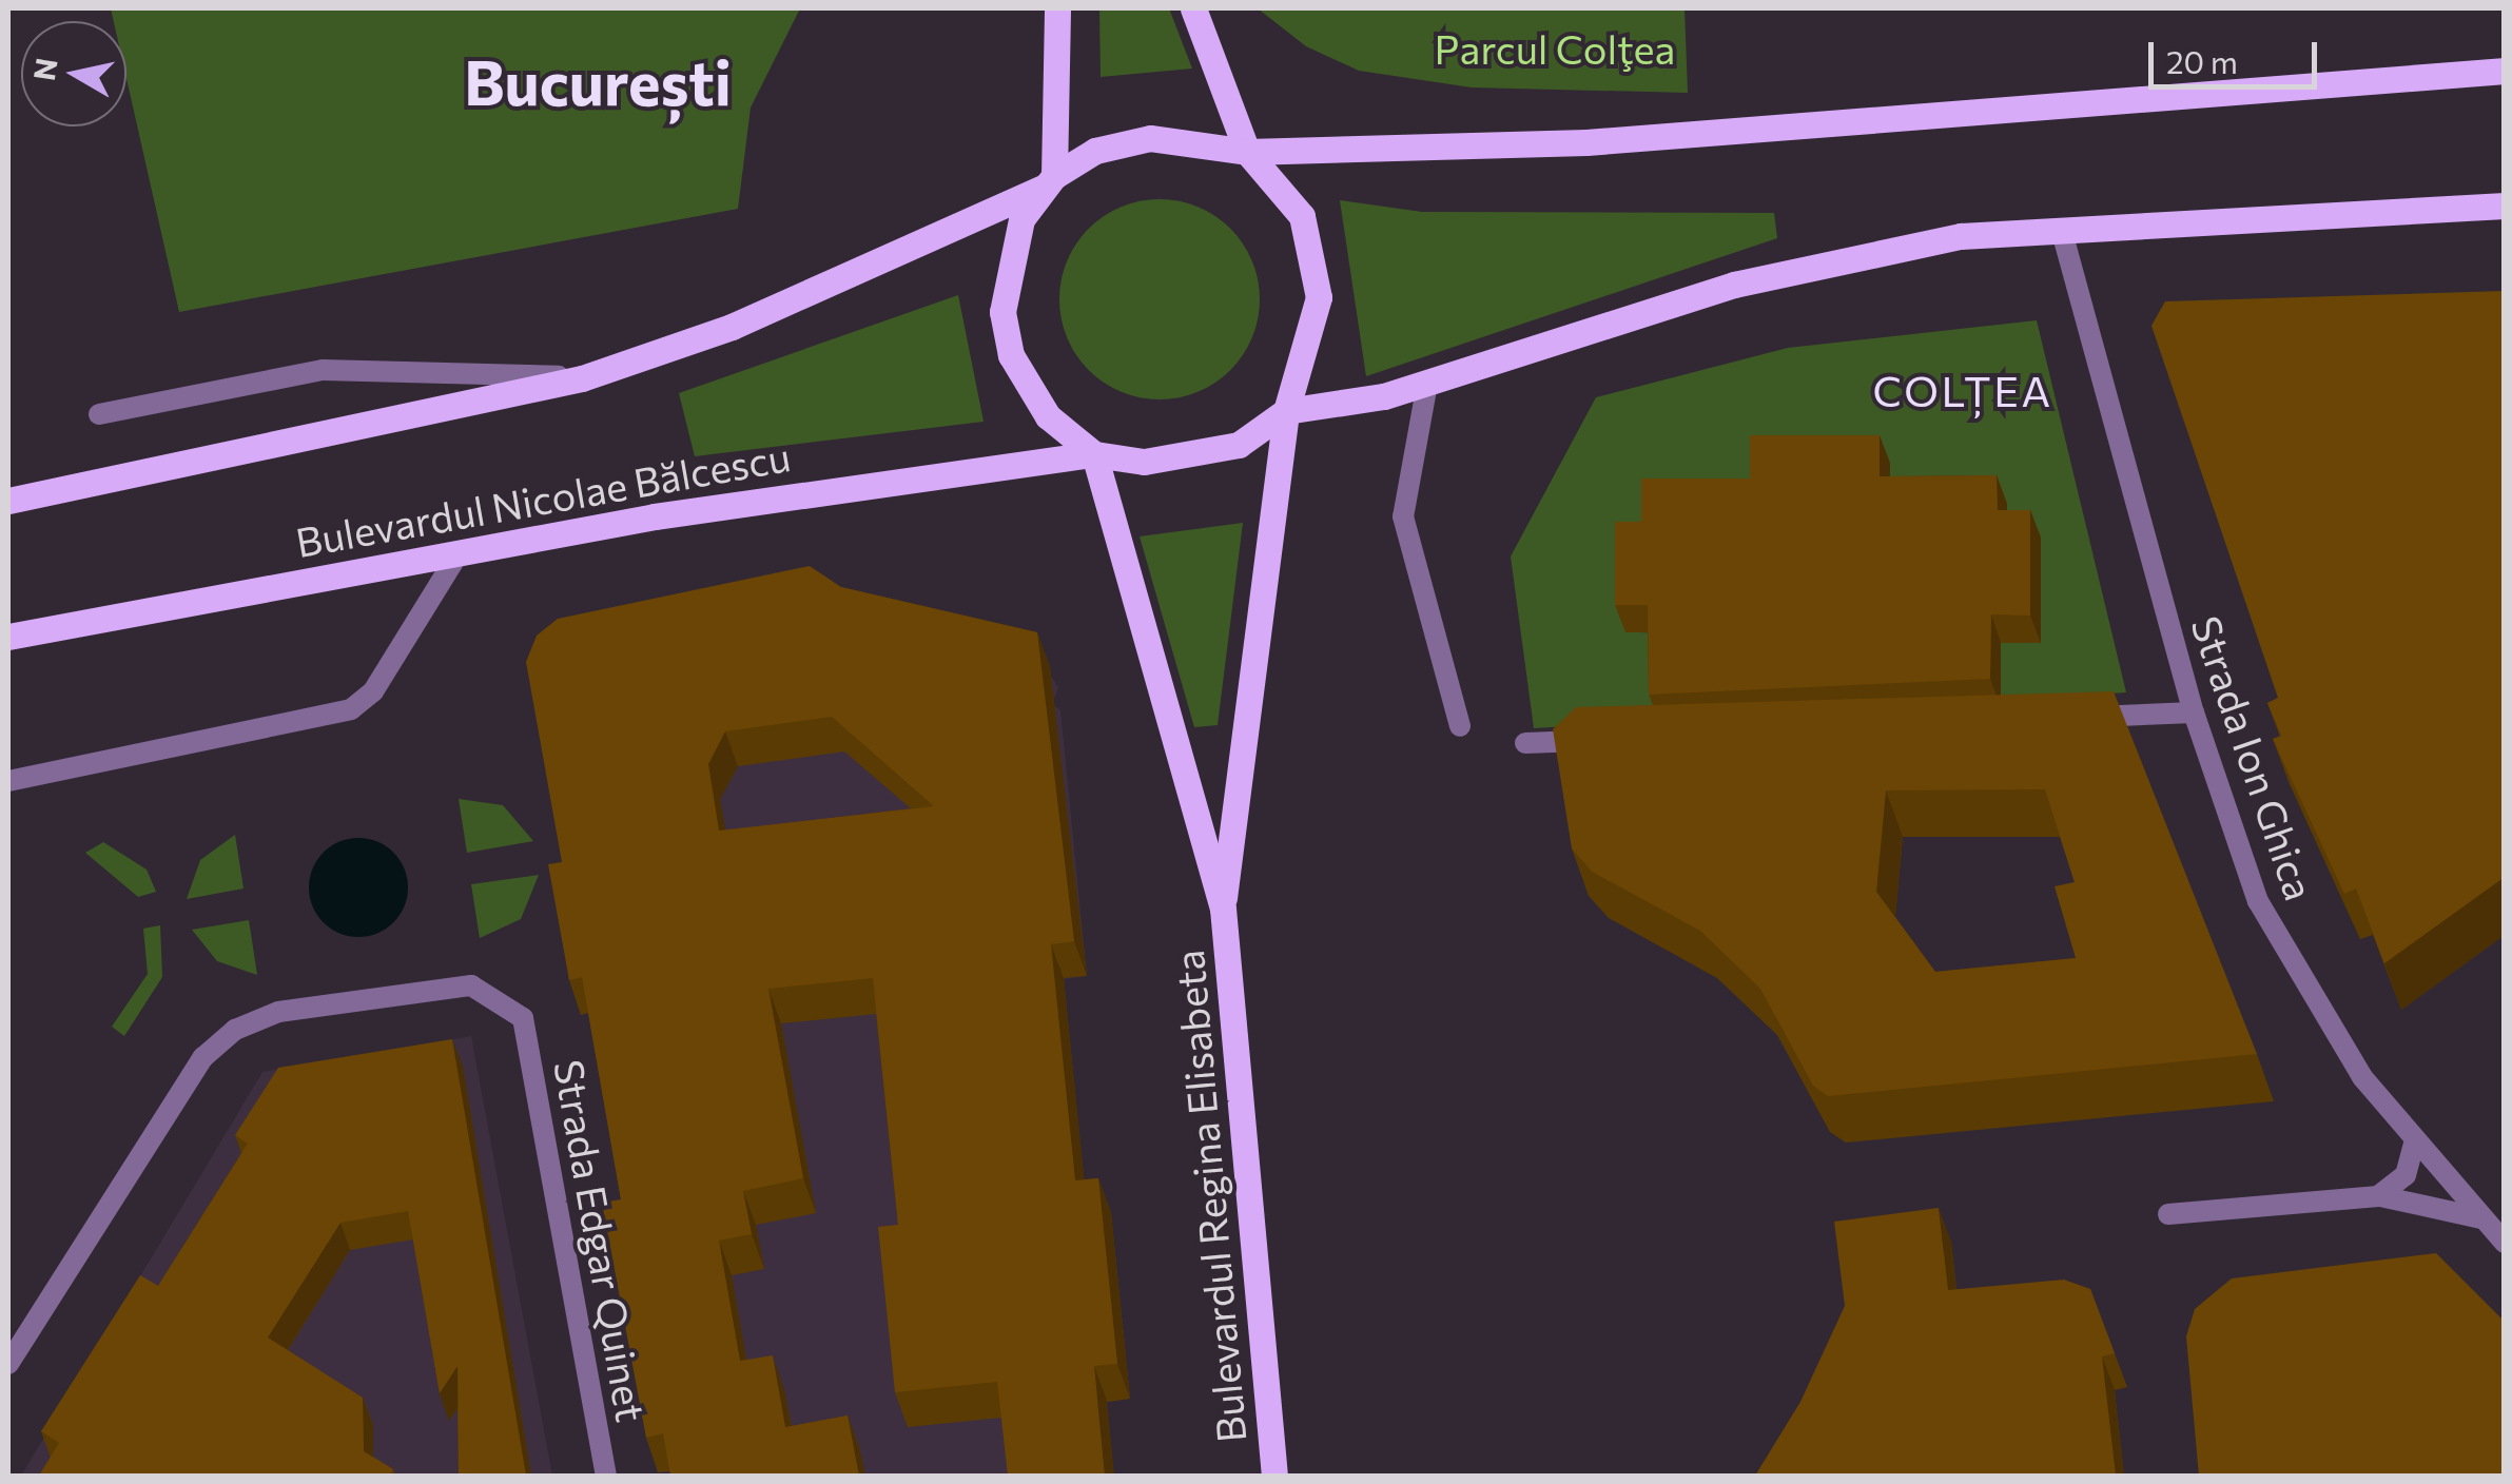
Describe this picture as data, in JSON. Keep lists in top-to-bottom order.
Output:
{
  "streets": {
    "main road": ["Bulevardul Nicolae Bălcescu", "Bulevardul Regina Elisabeta"],
    "street": ["Strada Ion Ghica", "Strada Edgar Quinet"]
  },
  "crossings": [
    ["Bulevardul Nicolae Bălcescu", "Bulevardul Regina Elisabeta"]
  ],
  "districts": ["București", "COLȚEA"],
  "parks": ["Parcul Colţea"],
  "scale_bar": "20 m",
  "north": "left"
}
